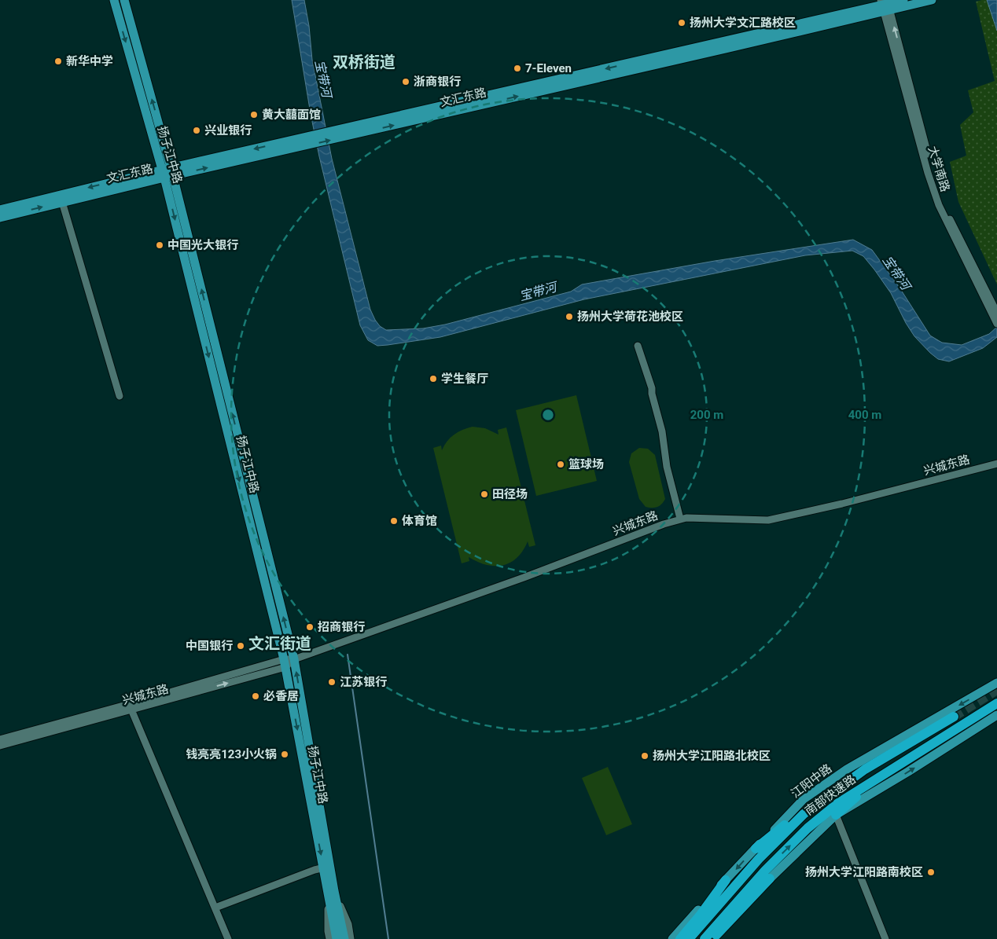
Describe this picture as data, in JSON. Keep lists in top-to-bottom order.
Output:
{
  "streets": {
    "highway": ["南部快速路"],
    "main road": ["文汇东路", "扬子江中路", "江阳中路"],
    "street": ["大学南路", "兴城东路"]
  },
  "crossings": [
    ["文汇东路", "扬子江中路"],
    ["文汇东路", "大学南路"],
    ["扬子江中路", "兴城东路"]
  ],
  "districts": ["双桥街道", "文汇街道"],
  "water": ["宝带河"],
  "places": [
    "扬州大学文汇路校区",
    "新华中学",
    "7-Eleven",
    "浙商银行",
    "黄大囍面馆",
    "兴业银行",
    "中国光大银行",
    "扬州大学荷花池校区",
    "学生餐厅",
    "篮球场",
    "田径场",
    "体育馆",
    "招商银行",
    "中国银行",
    "江苏银行",
    "必香居",
    "钱亮亮123小火锅",
    "扬州大学江阳路北校区",
    "扬州大学江阳路南校区"
  ],
  "rings": ["200 m", "400 m"]
}
